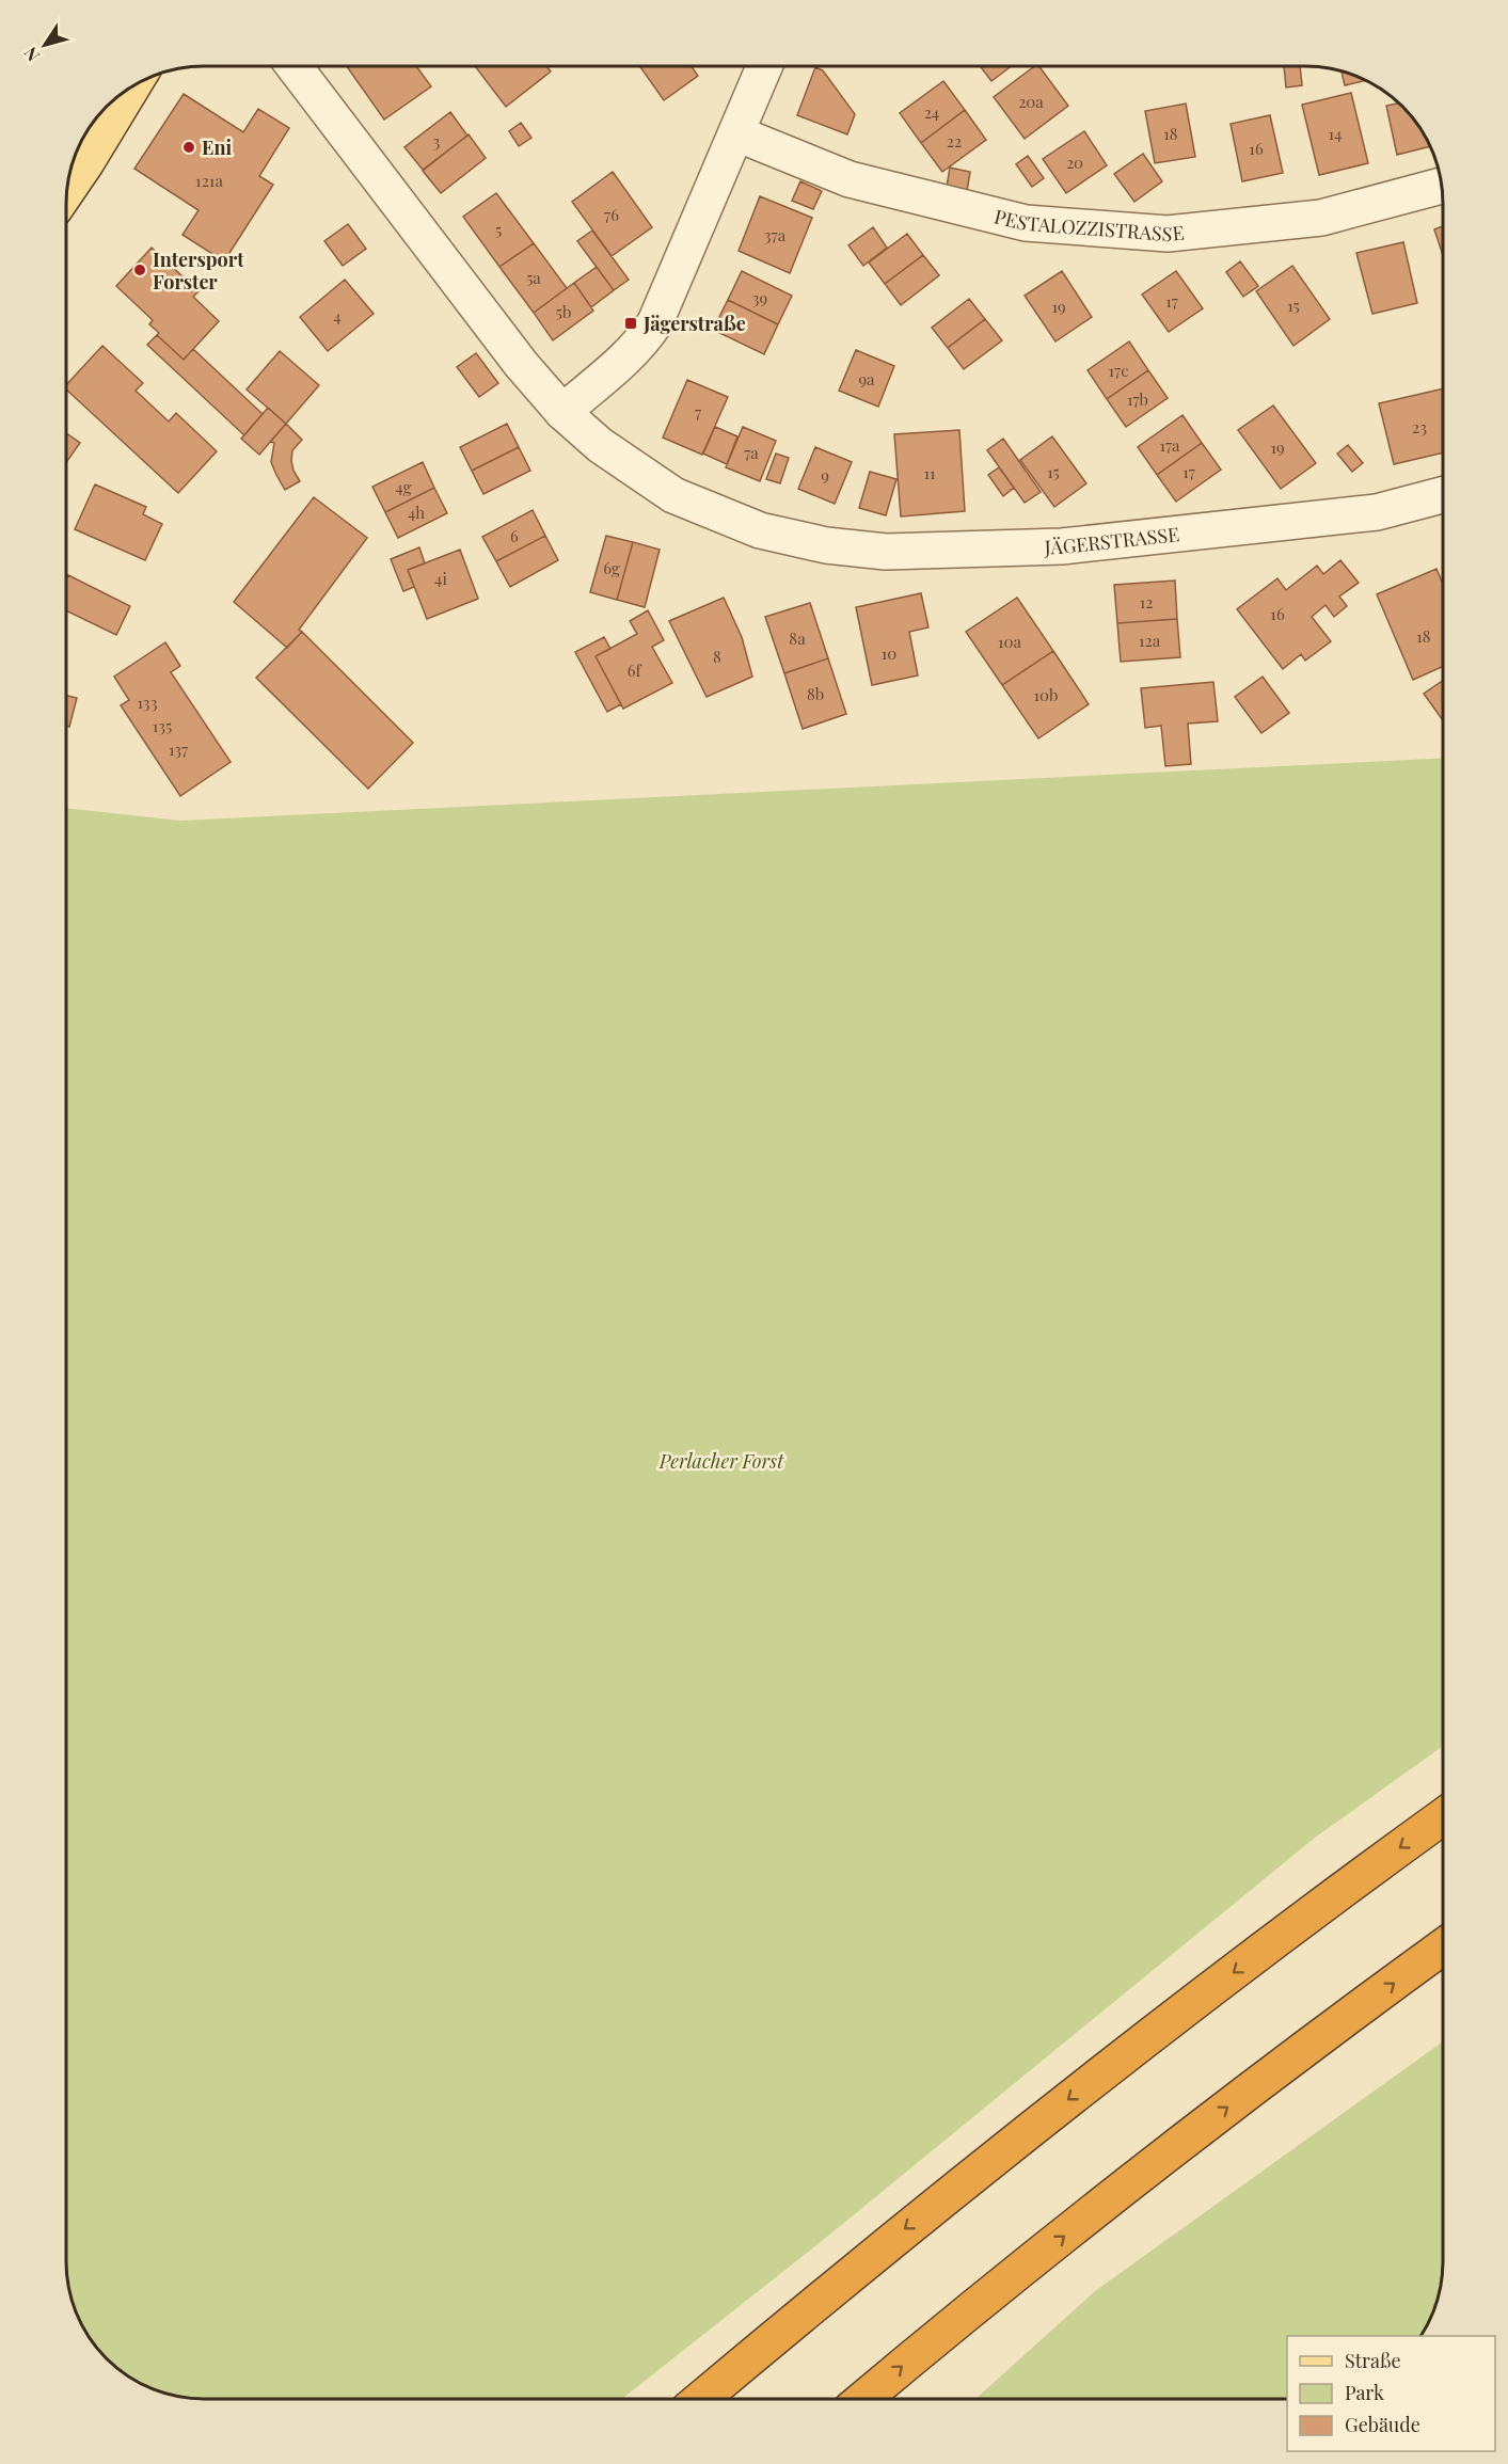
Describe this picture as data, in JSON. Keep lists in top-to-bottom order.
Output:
{
  "streets": {
    "street": ["PESTALOZZISTRASSE", "JÄGERSTRASSE"]
  },
  "parks": ["Perlacher Forst"],
  "places": {
    "other": ["Eni", "Intersport Forster"],
    "transit": ["Jägerstraße"]
  },
  "house_numbers": [
    "20a",
    "24",
    "18",
    "14",
    "3",
    "22",
    "16",
    "20",
    "121a",
    "76",
    "5",
    "37a",
    "5a",
    "39",
    "17",
    "15",
    "19",
    "5b",
    "4",
    "17c",
    "9a",
    "17b",
    "7",
    "23",
    "17a",
    "19",
    "7a",
    "15",
    "17",
    "11",
    "9",
    "4g",
    "4h",
    "6",
    "6g",
    "4i",
    "12",
    "16",
    "18",
    "8a",
    "12a",
    "10a",
    "10",
    "8",
    "6f",
    "8b",
    "10b",
    "133",
    "135",
    "137"
  ],
  "legend": ["Straße", "Park", "Gebäude"],
  "north": "bottom left"
}
